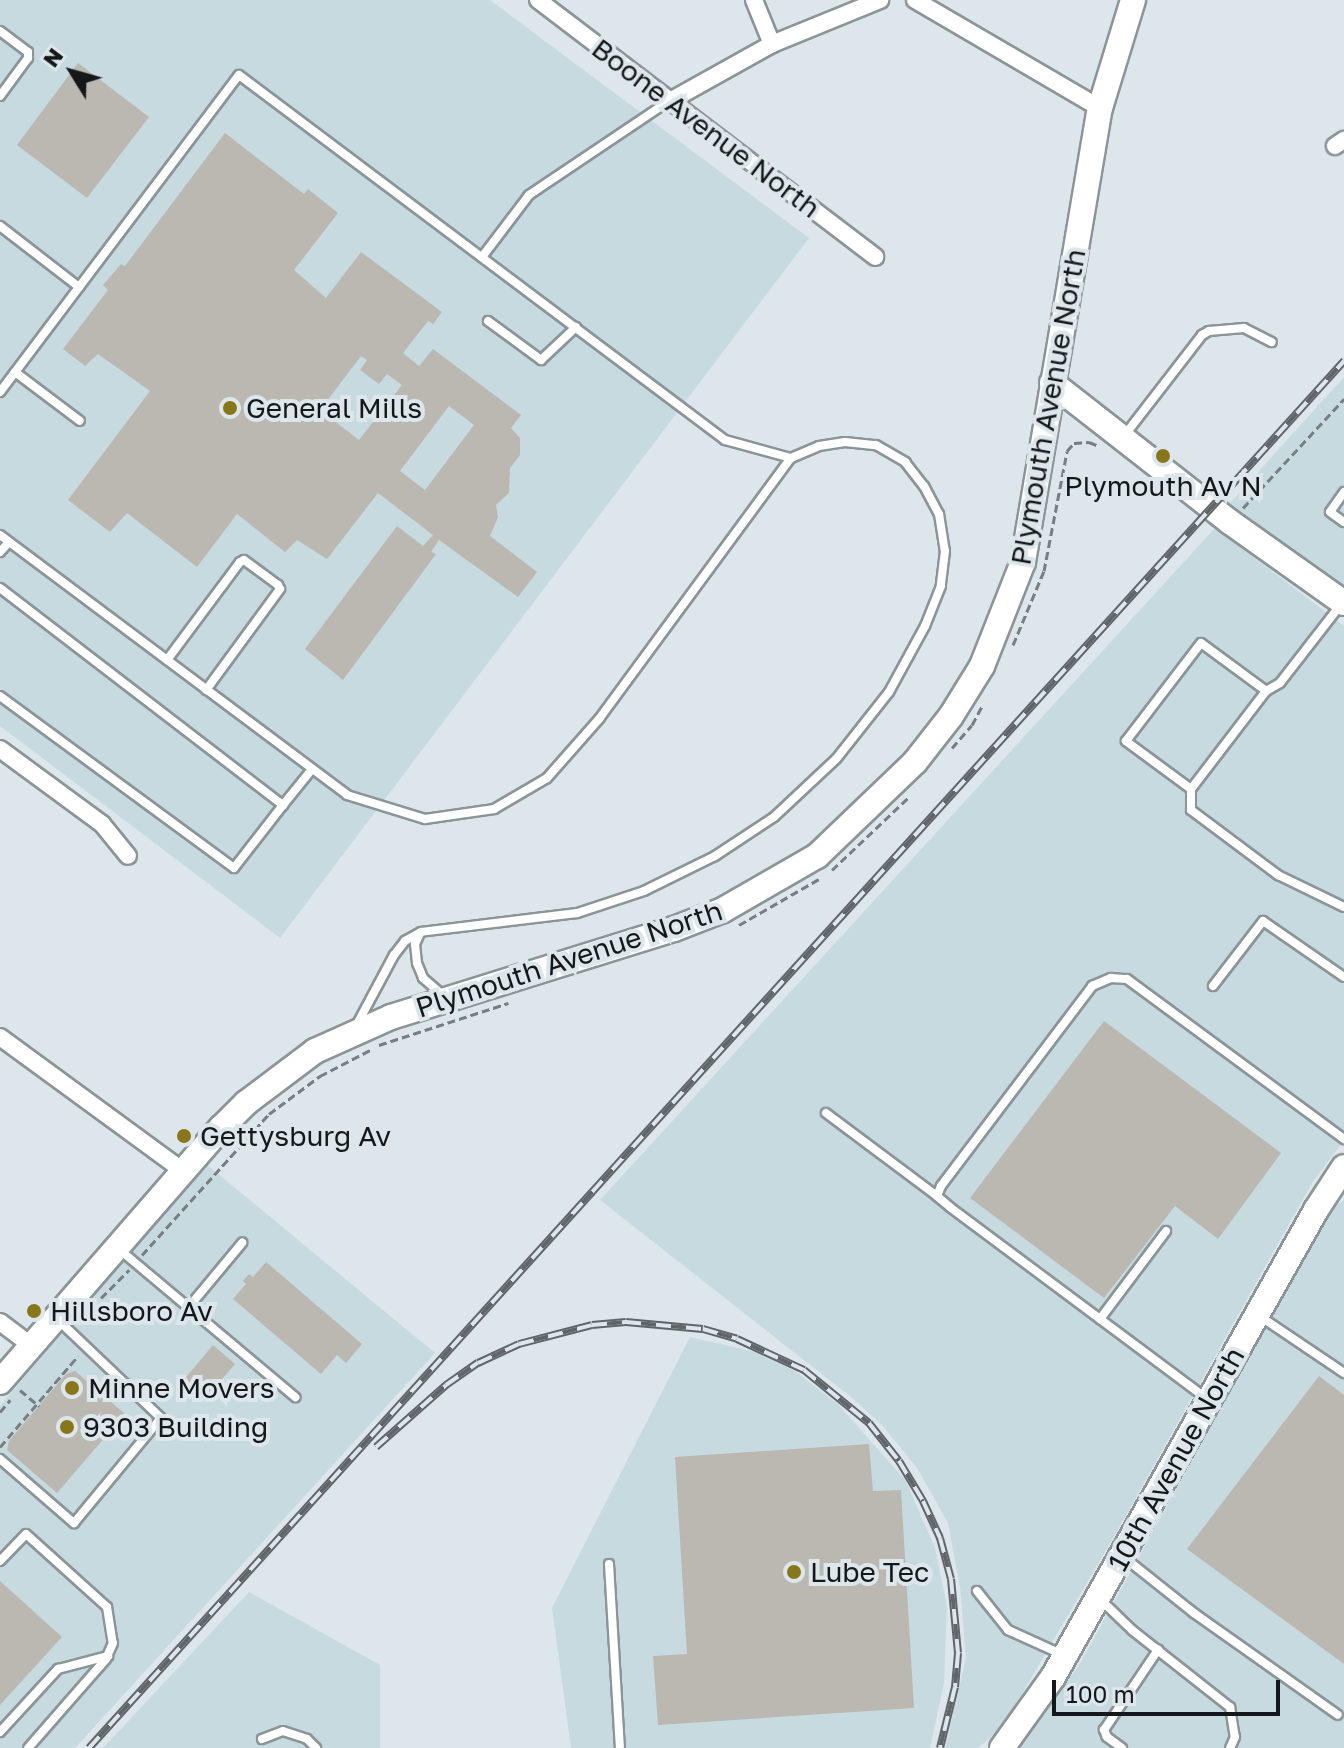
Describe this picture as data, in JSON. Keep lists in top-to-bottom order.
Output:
{
  "streets": {
    "street": ["Boone Avenue North", "Plymouth Avenue North", "10th Avenue North"]
  },
  "places": [
    "General Mills",
    "Plymouth Av N",
    "Gettysburg Av",
    "Hillsboro Av",
    "Minne Movers",
    "9303 Building",
    "Lube Tec"
  ],
  "scale_bar": "100 m",
  "north": "top left"
}
